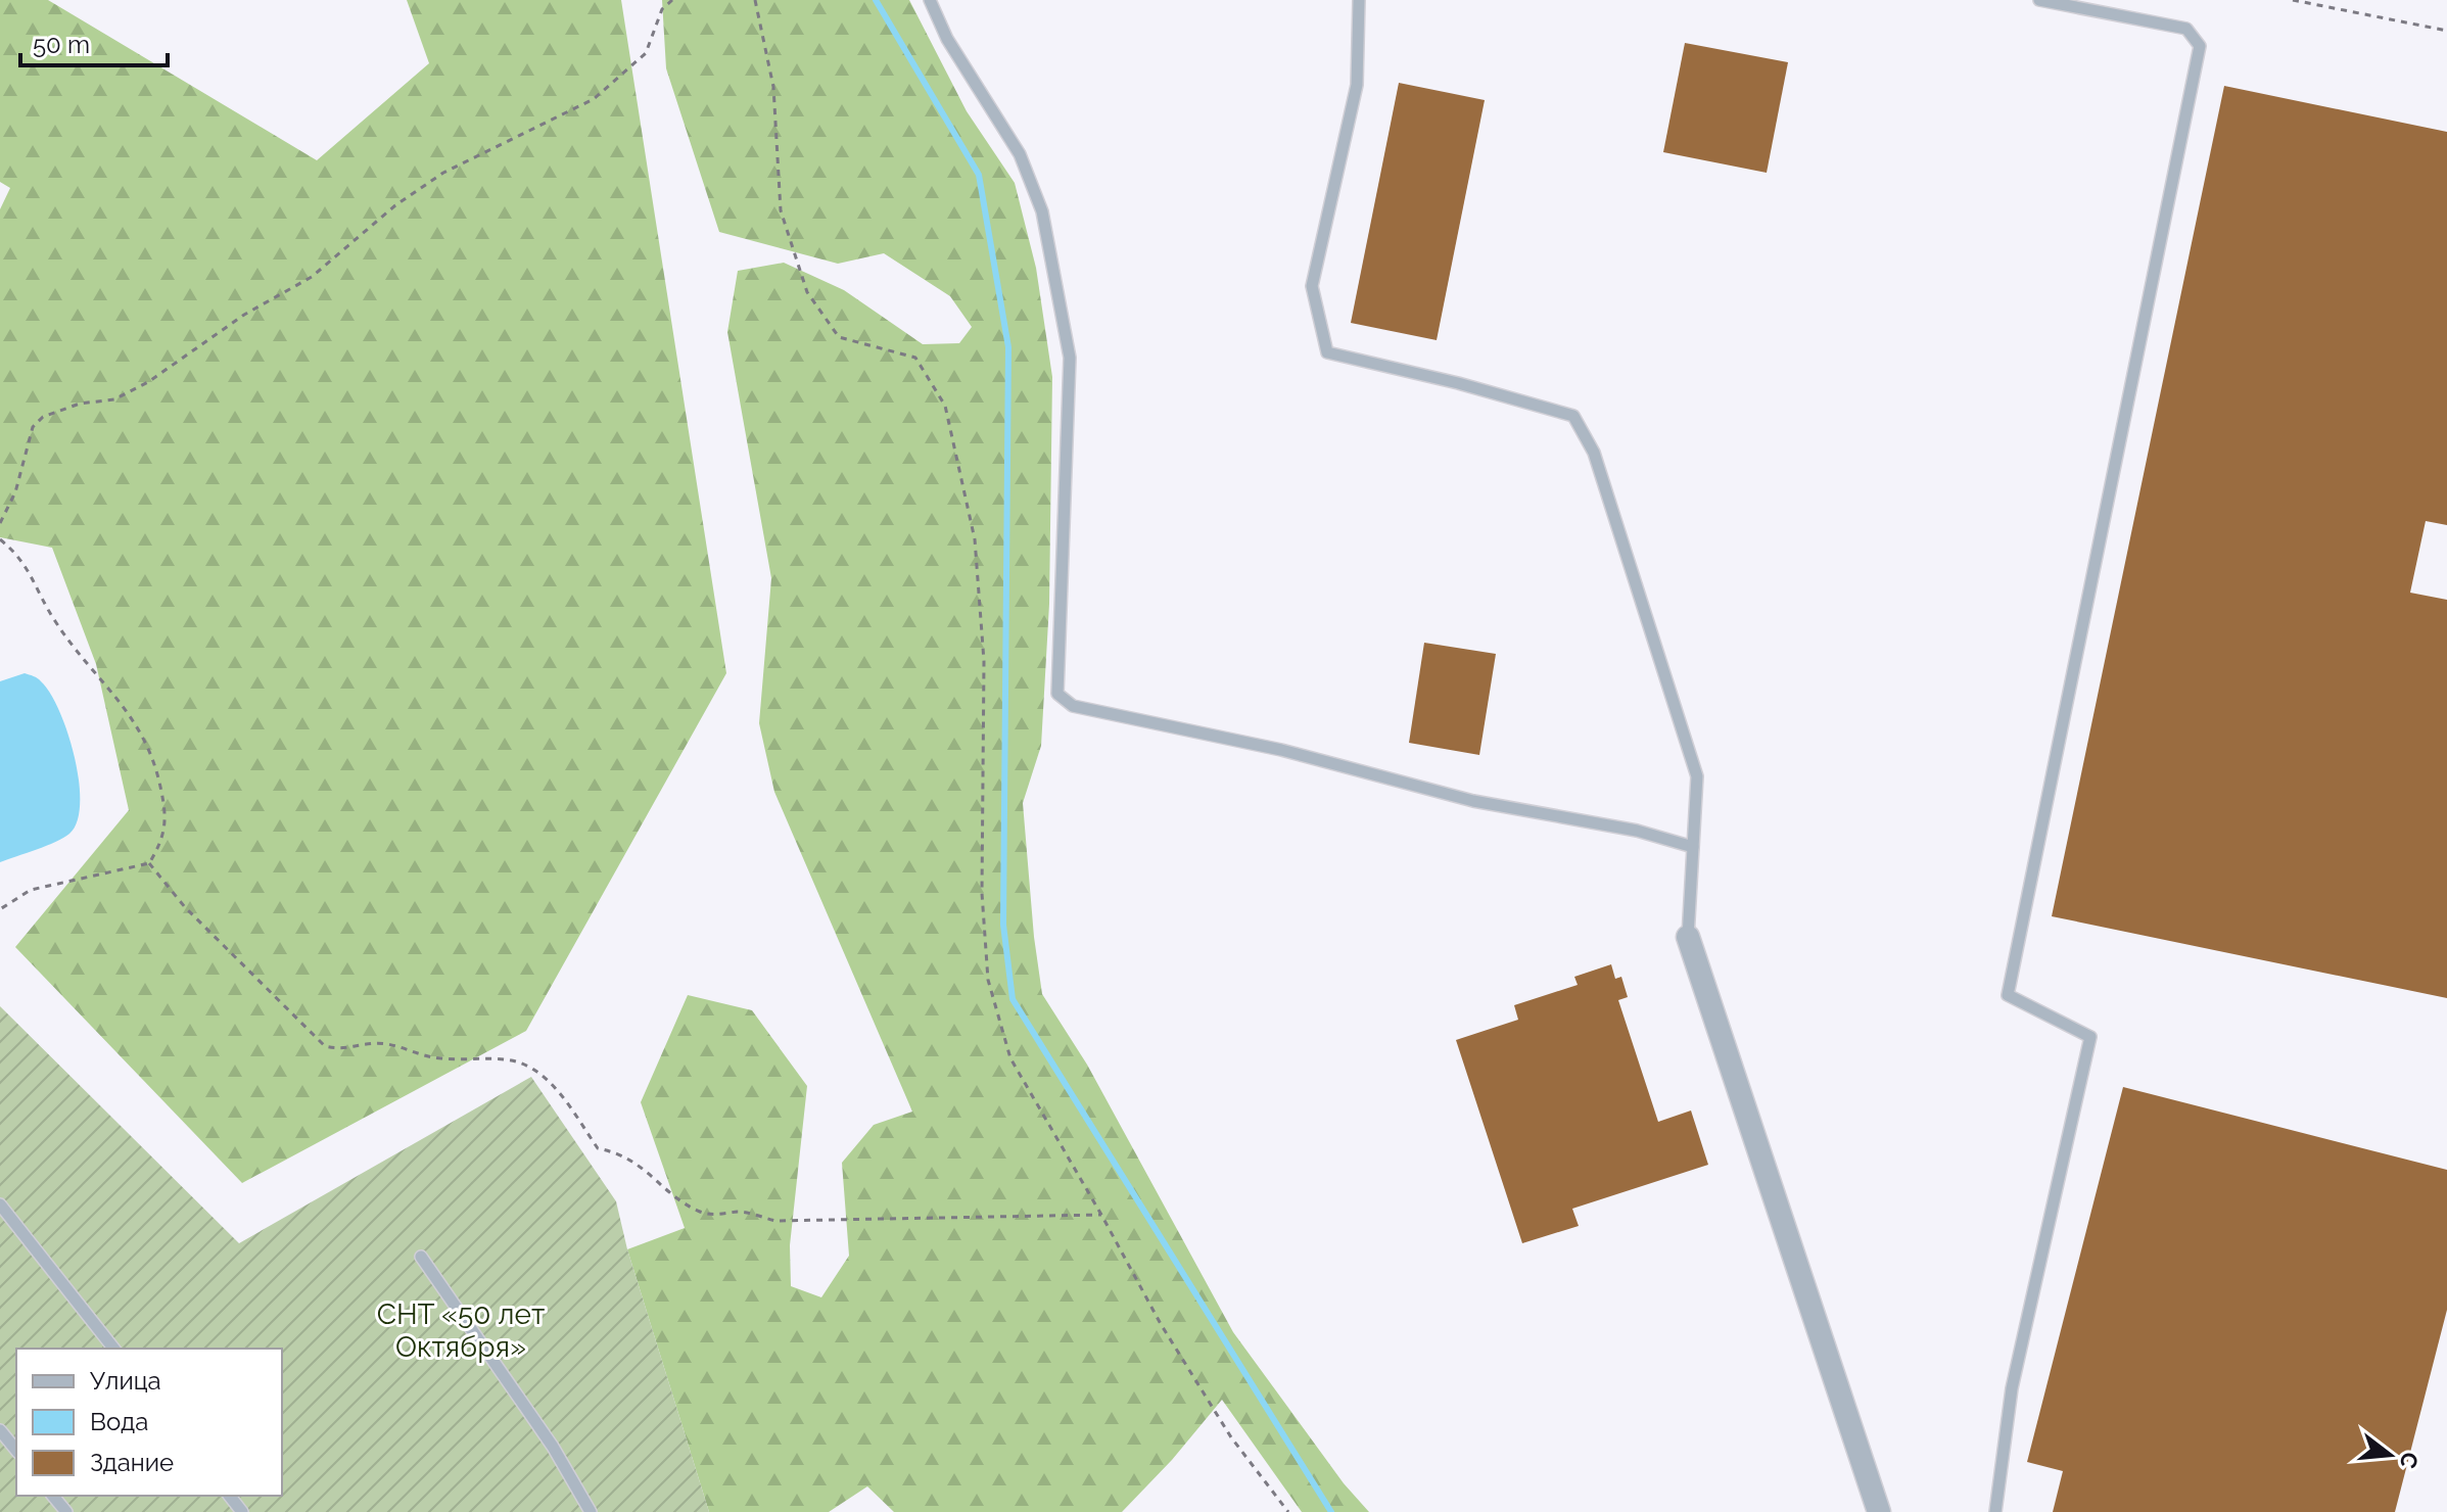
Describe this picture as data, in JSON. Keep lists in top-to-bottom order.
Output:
{
  "parks": ["СНТ «50 лет Октября»"],
  "legend": ["Улица", "Вода", "Здание"],
  "scale_bar": "50 m",
  "north": "right"
}
